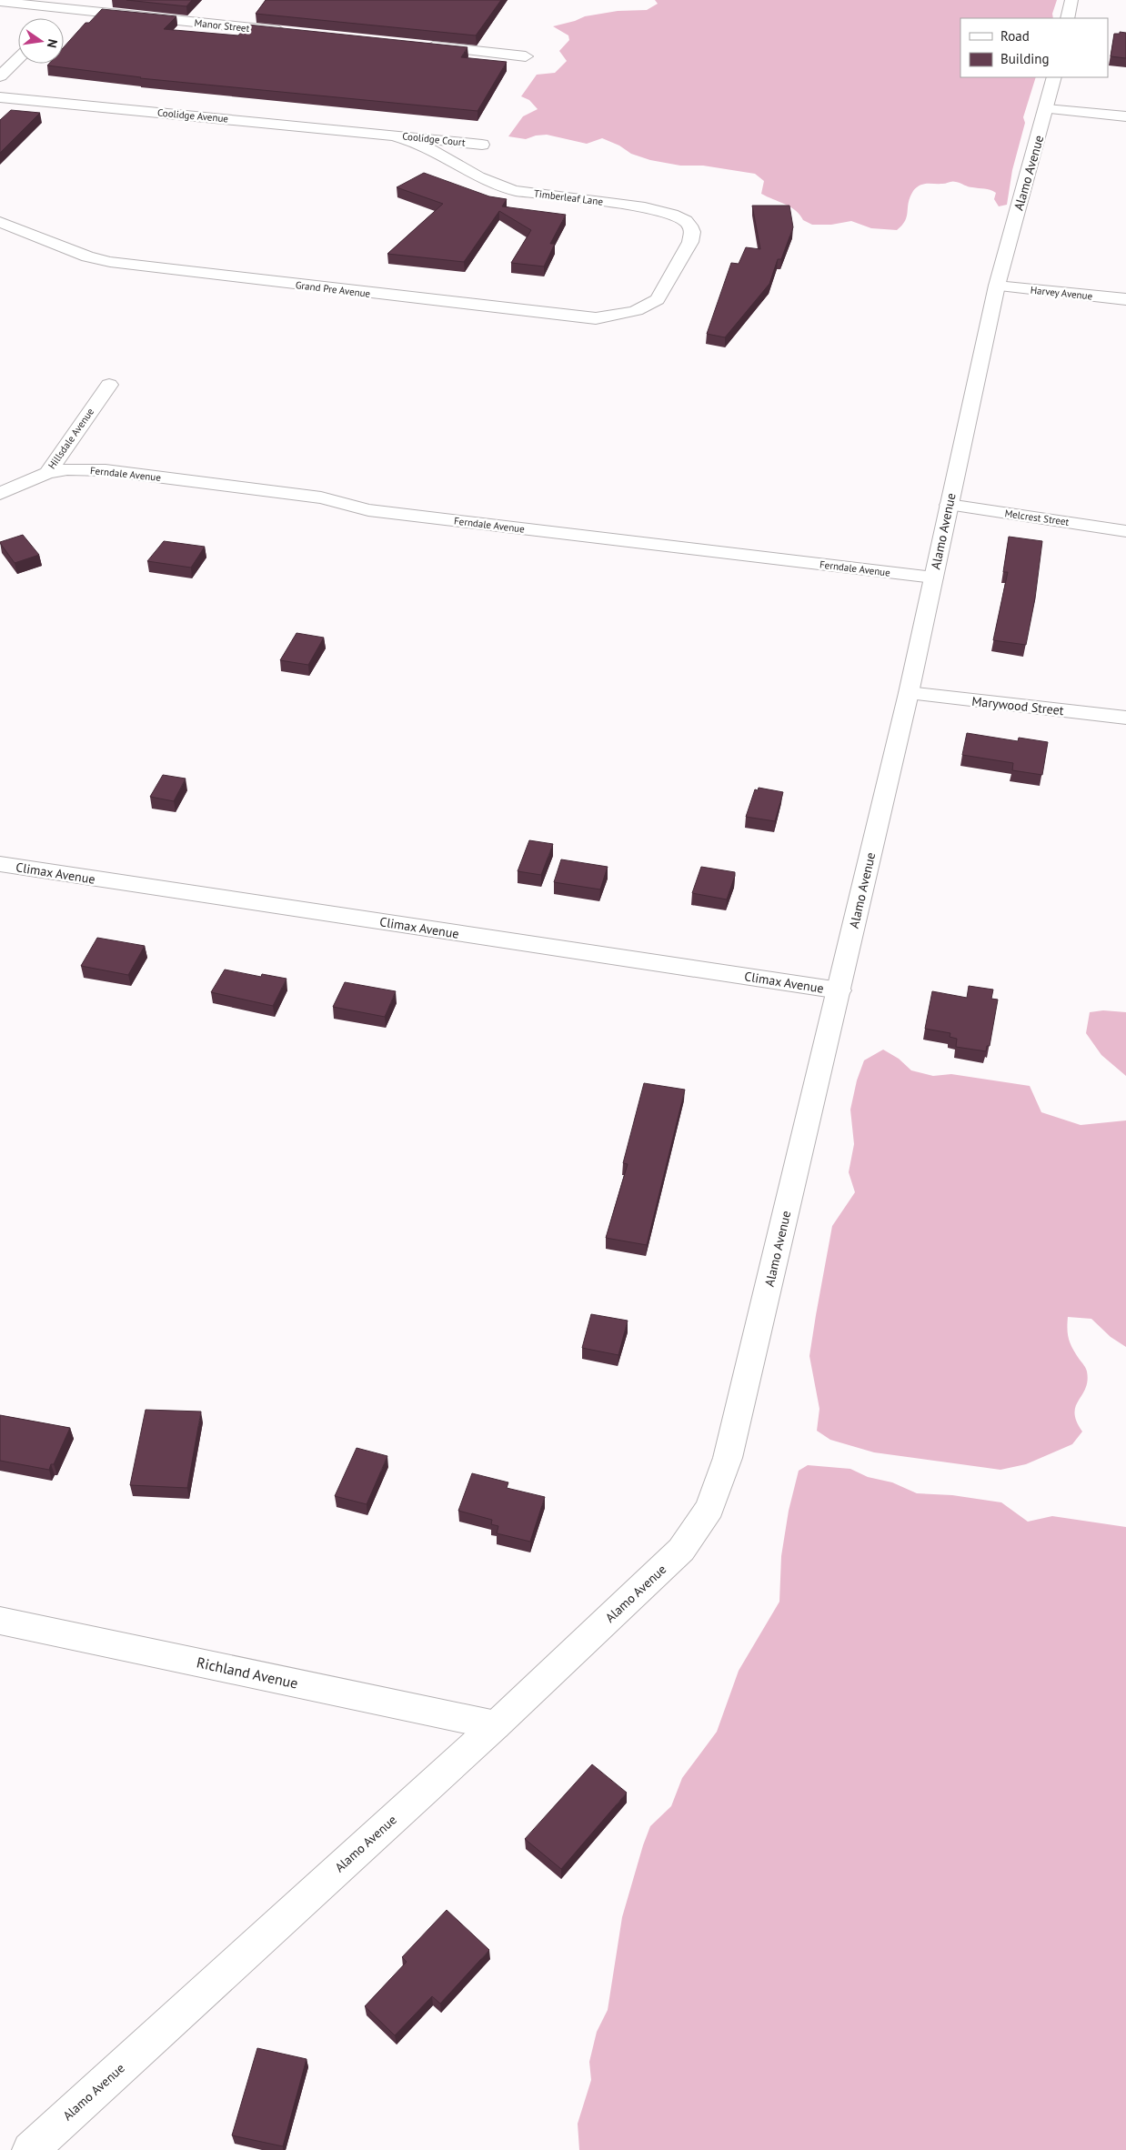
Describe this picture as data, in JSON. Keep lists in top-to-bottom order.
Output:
{
  "streets": {
    "street": [
      "Manor Street",
      "Coolidge Avenue",
      "Coolidge Court",
      "Alamo Avenue",
      "Timberleaf Lane",
      "Grand Pre Avenue",
      "Harvey Avenue",
      "Hillsdale Avenue",
      "Ferndale Avenue",
      "Melcrest Street",
      "Marywood Street",
      "Climax Avenue",
      "Richland Avenue"
    ]
  },
  "crossings": [
    ["Coolidge Avenue", "Coolidge Court"],
    ["Coolidge Avenue", "Timberleaf Lane"],
    ["Coolidge Court", "Timberleaf Lane"],
    ["Alamo Avenue", "Harvey Avenue"],
    ["Alamo Avenue", "Ferndale Avenue"],
    ["Alamo Avenue", "Melcrest Street"],
    ["Alamo Avenue", "Marywood Street"],
    ["Alamo Avenue", "Climax Avenue"],
    ["Alamo Avenue", "Richland Avenue"],
    ["Timberleaf Lane", "Grand Pre Avenue"],
    ["Hillsdale Avenue", "Ferndale Avenue"]
  ],
  "legend": ["Road", "Building"],
  "north": "right"
}
